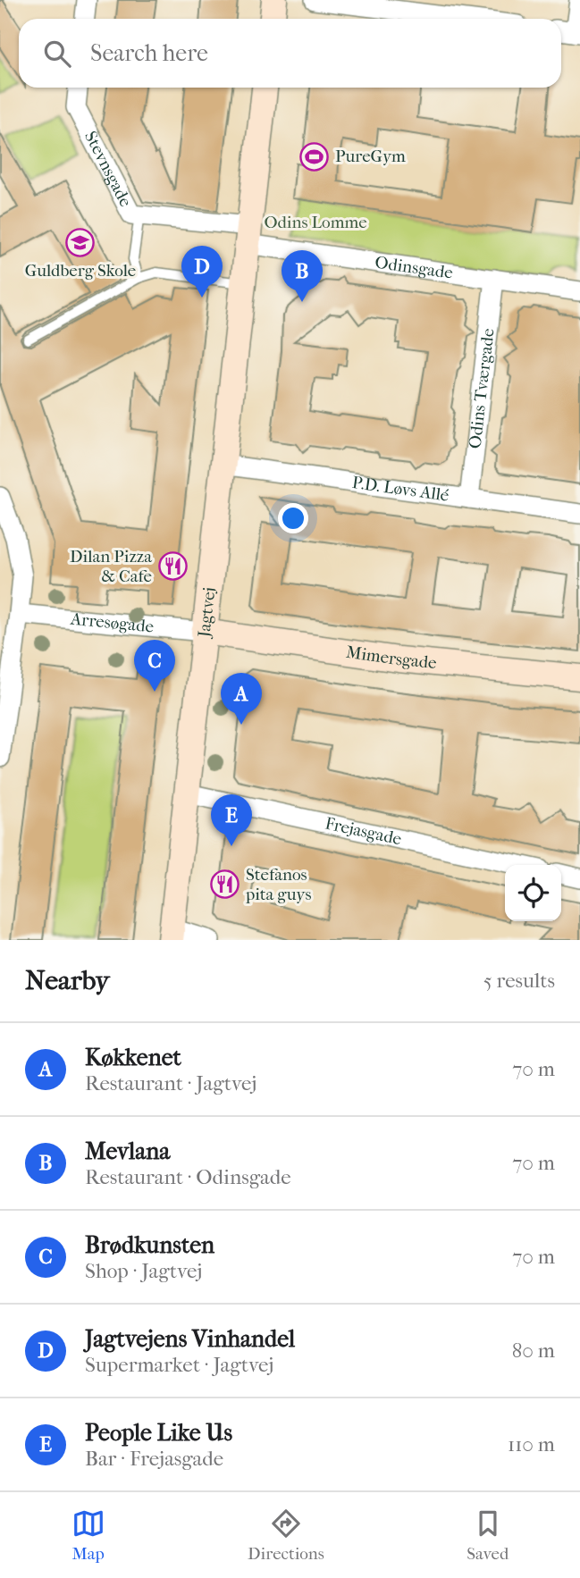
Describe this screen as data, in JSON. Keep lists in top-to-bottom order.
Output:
{
  "streets": {
    "street": [
      "Stevnsgade",
      "Odinsgade",
      "Odins Tværgade",
      "P.D. Løvs Allé",
      "Jagtvej",
      "Arresøgade",
      "Mimersgade",
      "Frejasgade"
    ]
  },
  "crossings": [
    ["Stevnsgade", "Odinsgade"],
    ["Stevnsgade", "Jagtvej"],
    ["Odinsgade", "Odins Tværgade"],
    ["Odinsgade", "Jagtvej"],
    ["Odins Tværgade", "P.D. Løvs Allé"],
    ["P.D. Løvs Allé", "Jagtvej"],
    ["Jagtvej", "Arresøgade"],
    ["Jagtvej", "Mimersgade"],
    ["Jagtvej", "Frejasgade"],
    ["Arresøgade", "Mimersgade"]
  ],
  "parks": ["Odins Lomme"],
  "places": {
    "sports": ["PureGym"],
    "school or university": ["Guldberg Skole"],
    "restaurant": ["Dilan Pizza & Cafe", "Stefanos pita guys"]
  },
  "page": {
    "search": "Search here",
    "pins": [
      "D",
      "B",
      "C",
      "A",
      "E"
    ],
    "heading": ["Nearby", "5 results"],
    "list": [
      {
        "mark": "A",
        "name": "Køkkenet",
        "note": "Restaurant · Jagtvej",
        "value": "70 m"
      },
      {
        "mark": "B",
        "name": "Mevlana",
        "note": "Restaurant · Odinsgade",
        "value": "70 m"
      },
      {
        "mark": "C",
        "name": "Brødkunsten",
        "note": "Shop · Jagtvej",
        "value": "70 m"
      },
      {
        "mark": "D",
        "name": "Jagtvejens Vinhandel",
        "note": "Supermarket · Jagtvej",
        "value": "80 m"
      },
      {
        "mark": "E",
        "name": "People Like Us",
        "note": "Bar · Frejasgade",
        "value": "110 m"
      }
    ],
    "nav": ["Map", "Directions", "Saved"]
  }
}
